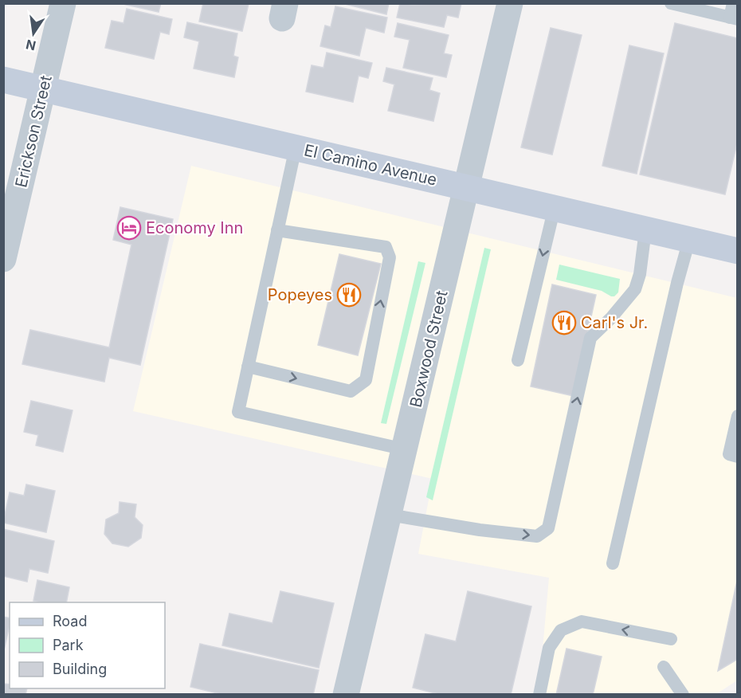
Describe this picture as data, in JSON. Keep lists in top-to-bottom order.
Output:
{
  "streets": {
    "main road": ["El Camino Avenue"],
    "street": ["Erickson Street", "Boxwood Street"]
  },
  "crossings": [
    ["Erickson Street", "El Camino Avenue"],
    ["El Camino Avenue", "Boxwood Street"]
  ],
  "places": {
    "hotel": ["Economy Inn"],
    "restaurant": ["Popeyes", "Carl's Jr."]
  },
  "legend": ["Road", "Park", "Building"],
  "north": "bottom"
}
